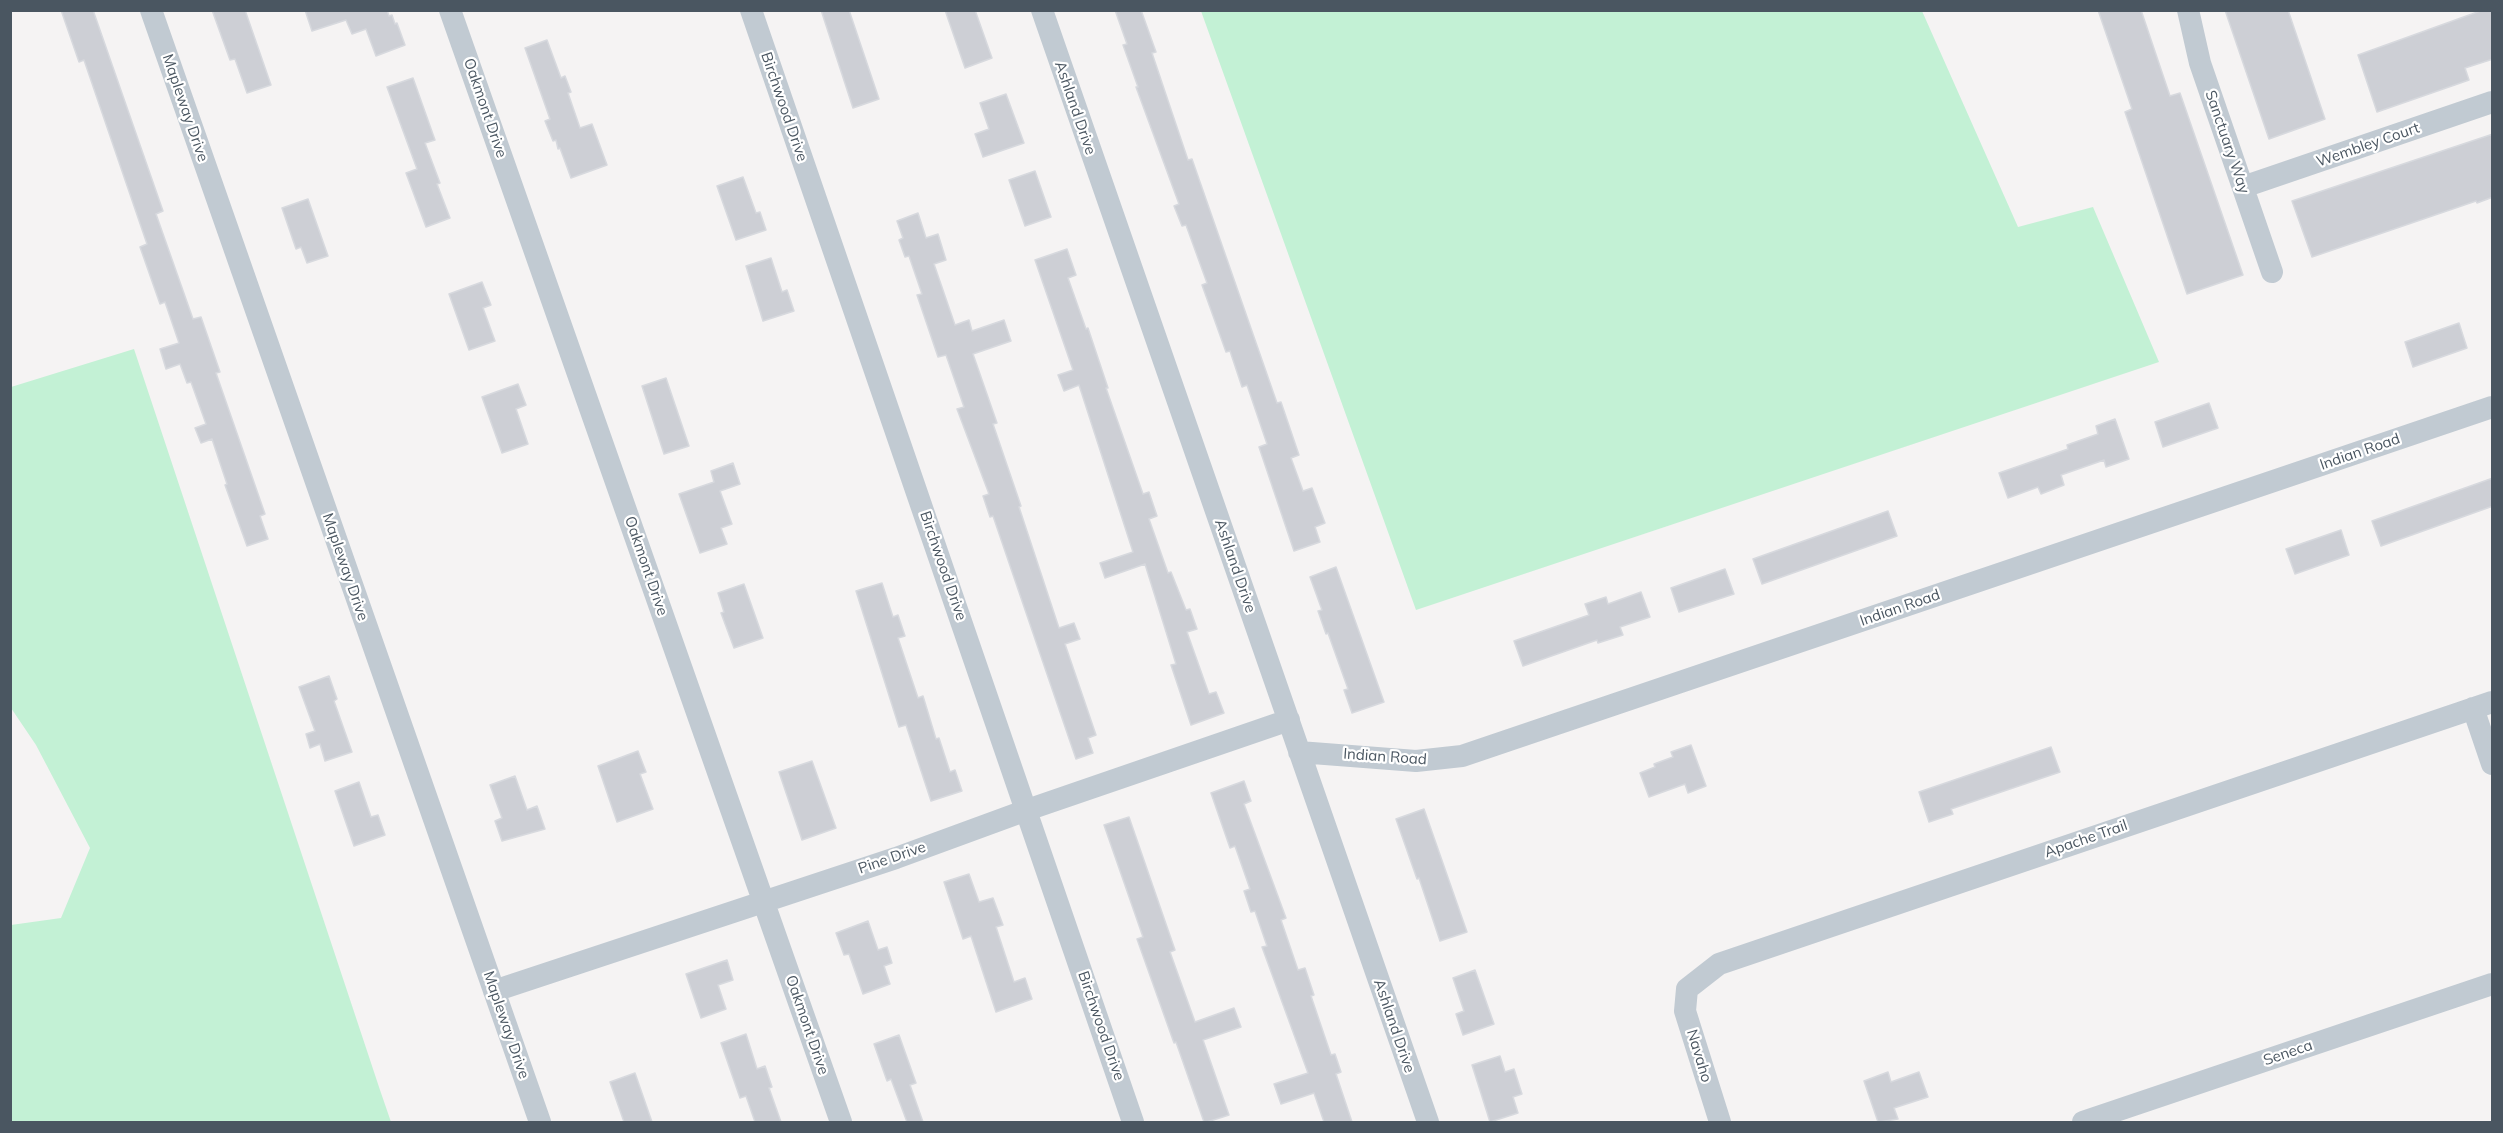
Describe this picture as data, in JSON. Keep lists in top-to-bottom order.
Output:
{
  "streets": {
    "street": [
      "Birchwood Drive",
      "Mapleway Drive",
      "Oakmont Drive",
      "Ashland Drive",
      "Sanctuary Way",
      "Wembley Court",
      "Indian Road",
      "Apache Trail",
      "Pine Drive",
      "Seneca",
      "Navaho"
    ]
  },
  "crossings": [
    ["Birchwood Drive", "Pine Drive"],
    ["Mapleway Drive", "Pine Drive"],
    ["Oakmont Drive", "Pine Drive"],
    ["Ashland Drive", "Indian Road"],
    ["Ashland Drive", "Pine Drive"],
    ["Sanctuary Way", "Wembley Court"],
    ["Apache Trail", "Navaho"]
  ]
}
